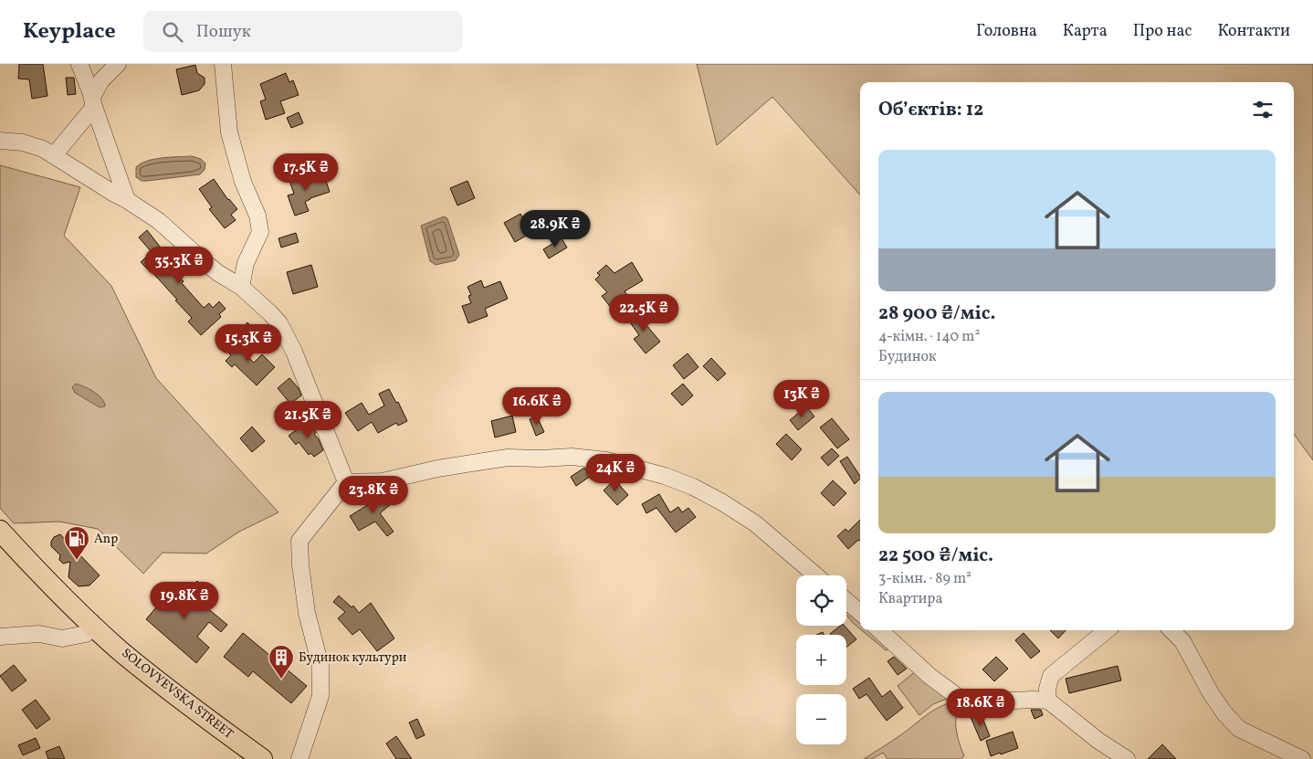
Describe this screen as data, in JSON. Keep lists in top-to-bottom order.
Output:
{
  "streets": {
    "main road": ["SOLOVYEVSKA STREET"]
  },
  "places": {
    "fuel station": ["Anp"],
    "building": ["Будинок культури"]
  },
  "page": {
    "header": "Keyplace",
    "search": "Пошук",
    "nav": [
      "Головна",
      "Карта",
      "Про нас",
      "Контакти"
    ],
    "heading": "Об’єктів: 12",
    "list": [
      {
        "name": "28 900 ₴/міс.",
        "note": "4-кімн. · 140 m² · Будинок"
      },
      {
        "name": "22 500 ₴/міс.",
        "note": "3-кімн. · 89 m² · Квартира"
      }
    ],
    "price": [
      "17.5K ₴",
      "28.9K ₴",
      "35.3K ₴",
      "22.5K ₴",
      "15.3K ₴",
      "13K ₴",
      "16.6K ₴",
      "21.5K ₴",
      "24K ₴",
      "23.8K ₴",
      "19.8K ₴",
      "18.6K ₴"
    ],
    "map_buttons": ["+", "−"]
  }
}
